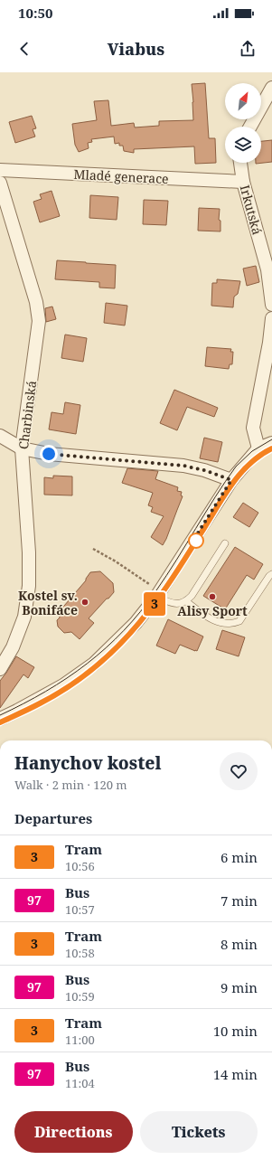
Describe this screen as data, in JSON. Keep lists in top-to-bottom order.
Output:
{
  "streets": {
    "street": ["Mladé generace", "Irkutská", "Charbinská"]
  },
  "crossings": [
    ["Mladé generace", "Irkutská"]
  ],
  "places": ["Alisy Sport", "Kostel sv. Bonifáce"],
  "lines": ["tram line 3"],
  "north": "top right",
  "page": {
    "status": "10:50",
    "header": "Viabus",
    "on_map": "3",
    "heading": [
      ["Hanychov kostel", "Walk · 2 min · 120 m"],
      "Departures"
    ],
    "list": [
      {
        "mark": "3",
        "name": "Tram",
        "note": "10:56",
        "value": "6 min"
      },
      {
        "mark": "97",
        "name": "Bus",
        "note": "10:57",
        "value": "7 min"
      },
      {
        "mark": "3",
        "name": "Tram",
        "note": "10:58",
        "value": "8 min"
      },
      {
        "mark": "97",
        "name": "Bus",
        "note": "10:59",
        "value": "9 min"
      },
      {
        "mark": "3",
        "name": "Tram",
        "note": "11:00",
        "value": "10 min"
      },
      {
        "mark": "97",
        "name": "Bus",
        "note": "11:04",
        "value": "14 min"
      }
    ],
    "buttons": ["Directions", "Tickets"]
  }
}
